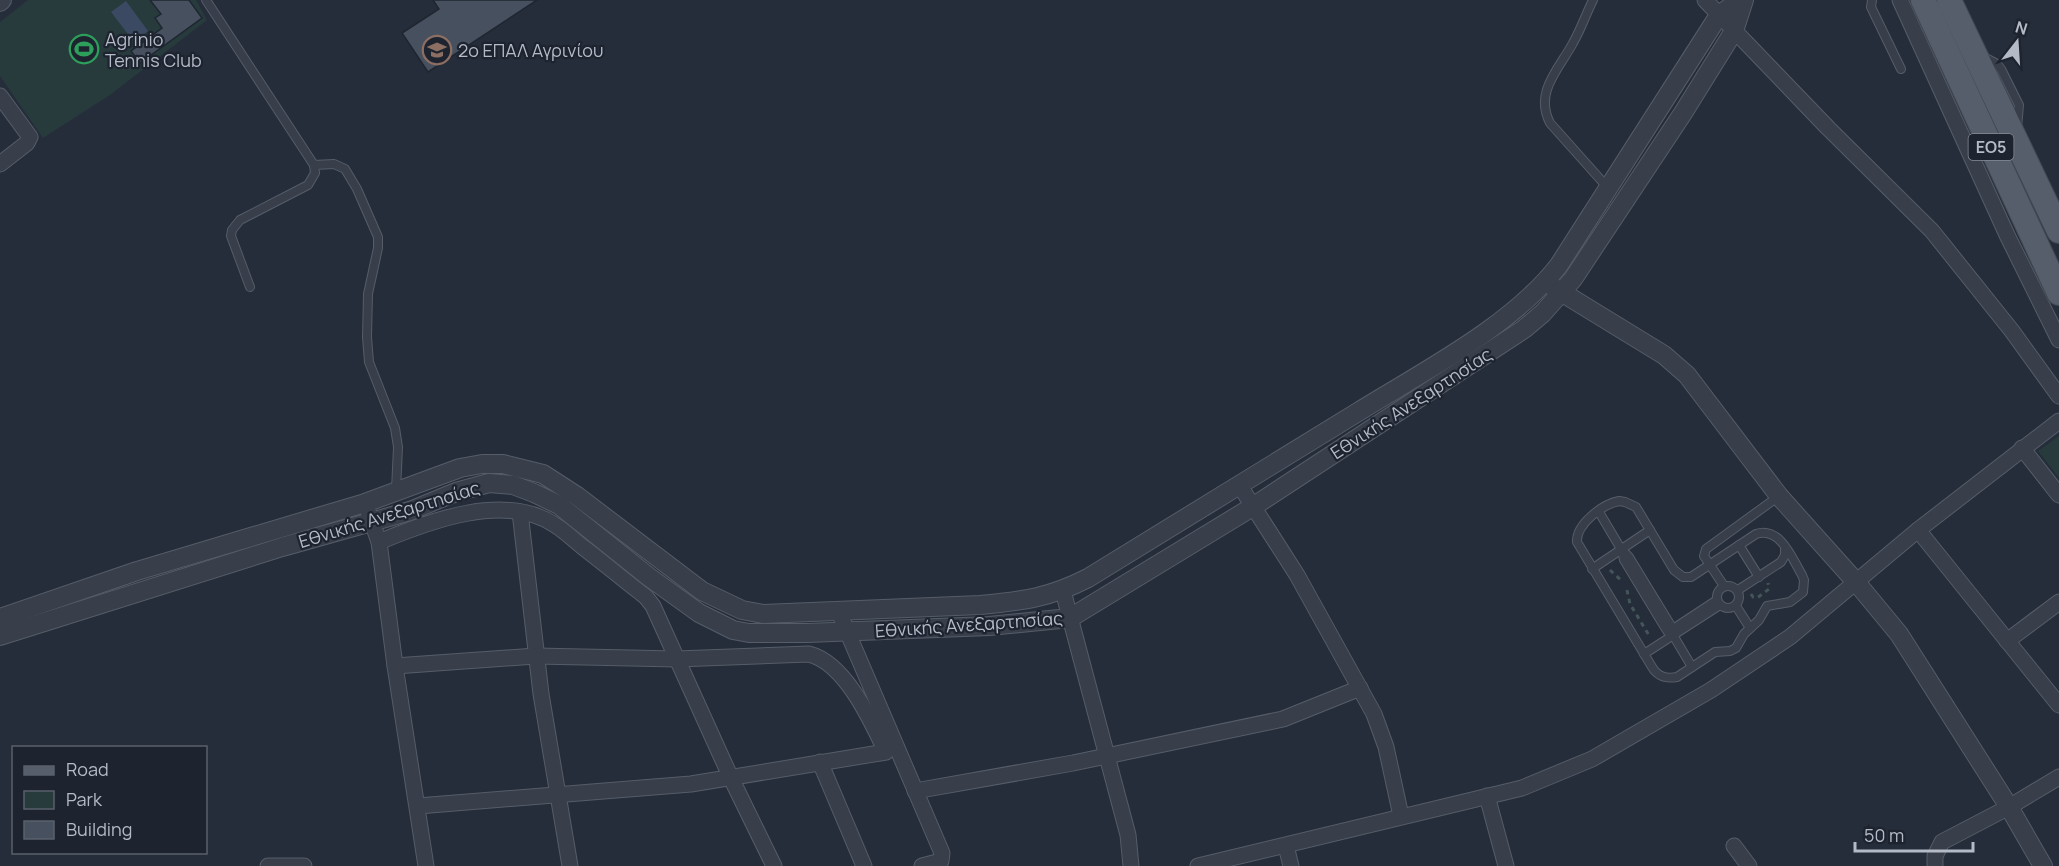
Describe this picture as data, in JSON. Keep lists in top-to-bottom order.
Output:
{
  "streets": {
    "main road": ["ΕΟ5"],
    "street": ["Εθνικής Ανεξαρτησίας"]
  },
  "places": {
    "sports": ["Agrinio Tennis Club"],
    "school or university": ["2ο ΕΠΑΛ Αγρινίου"]
  },
  "legend": ["Road", "Park", "Building"],
  "scale_bar": "50 m",
  "north": "top"
}
